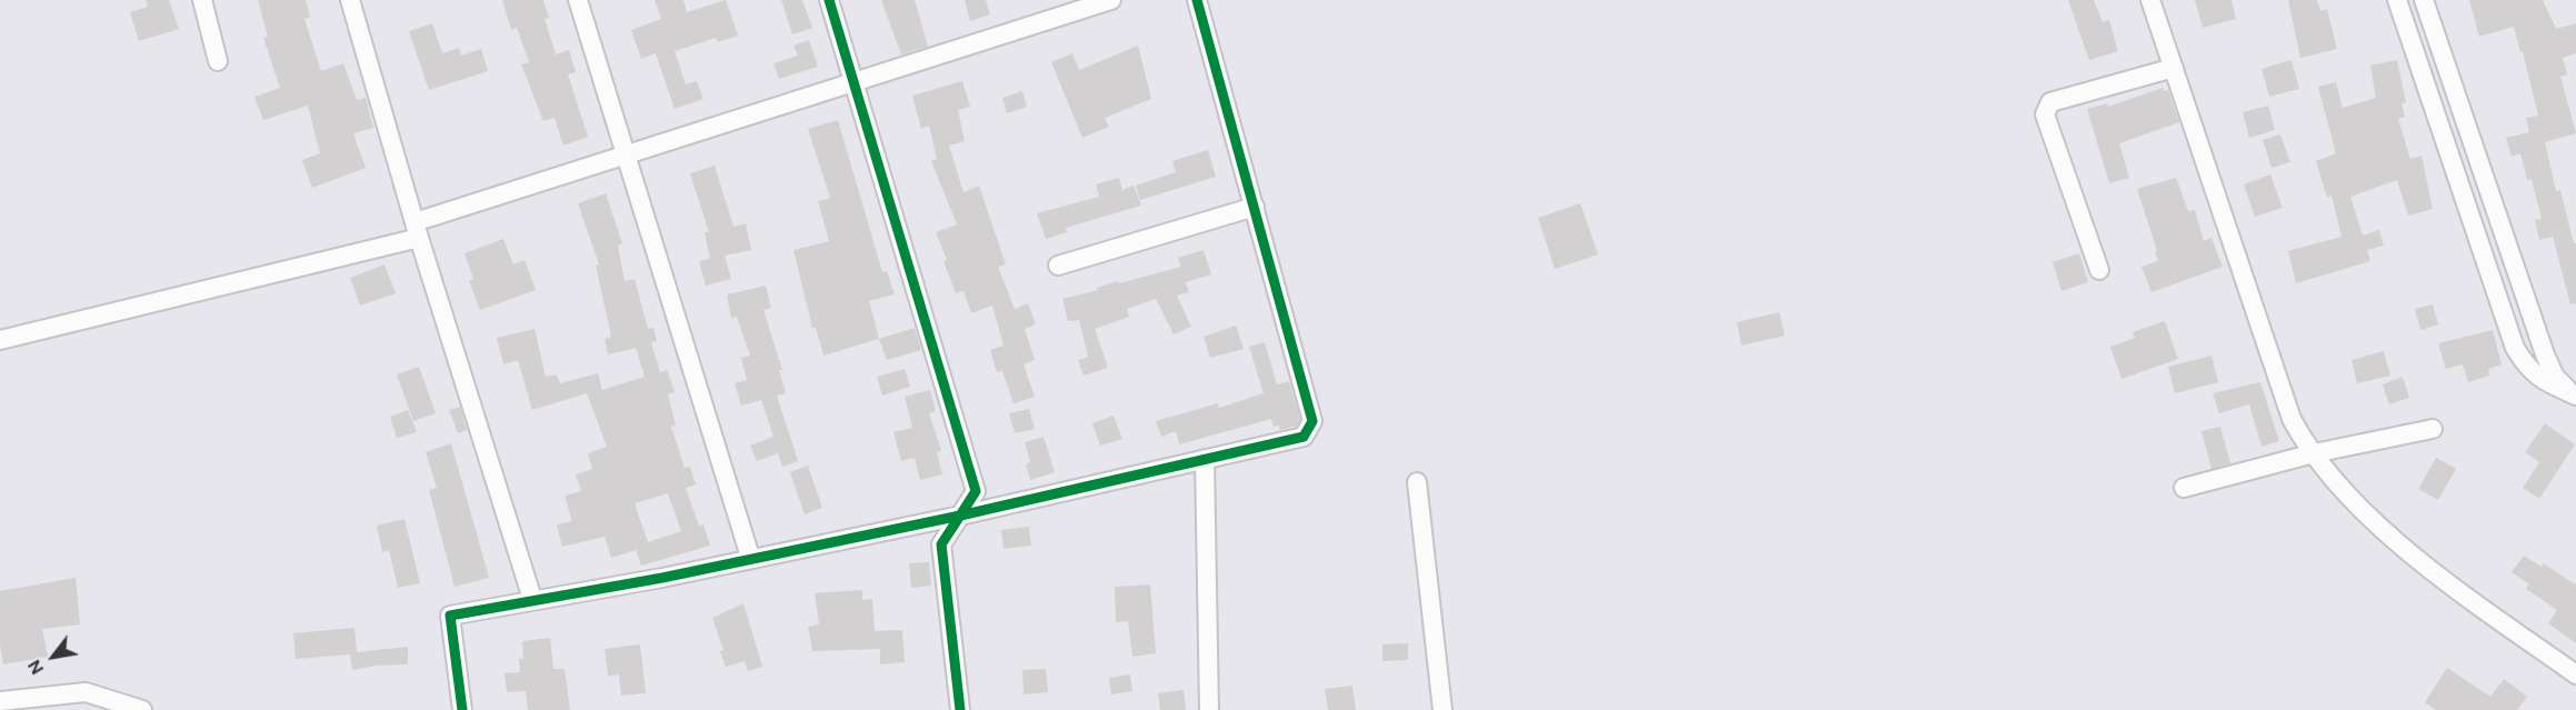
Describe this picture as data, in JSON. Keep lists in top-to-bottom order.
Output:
{
  "north": "bottom left"
}
